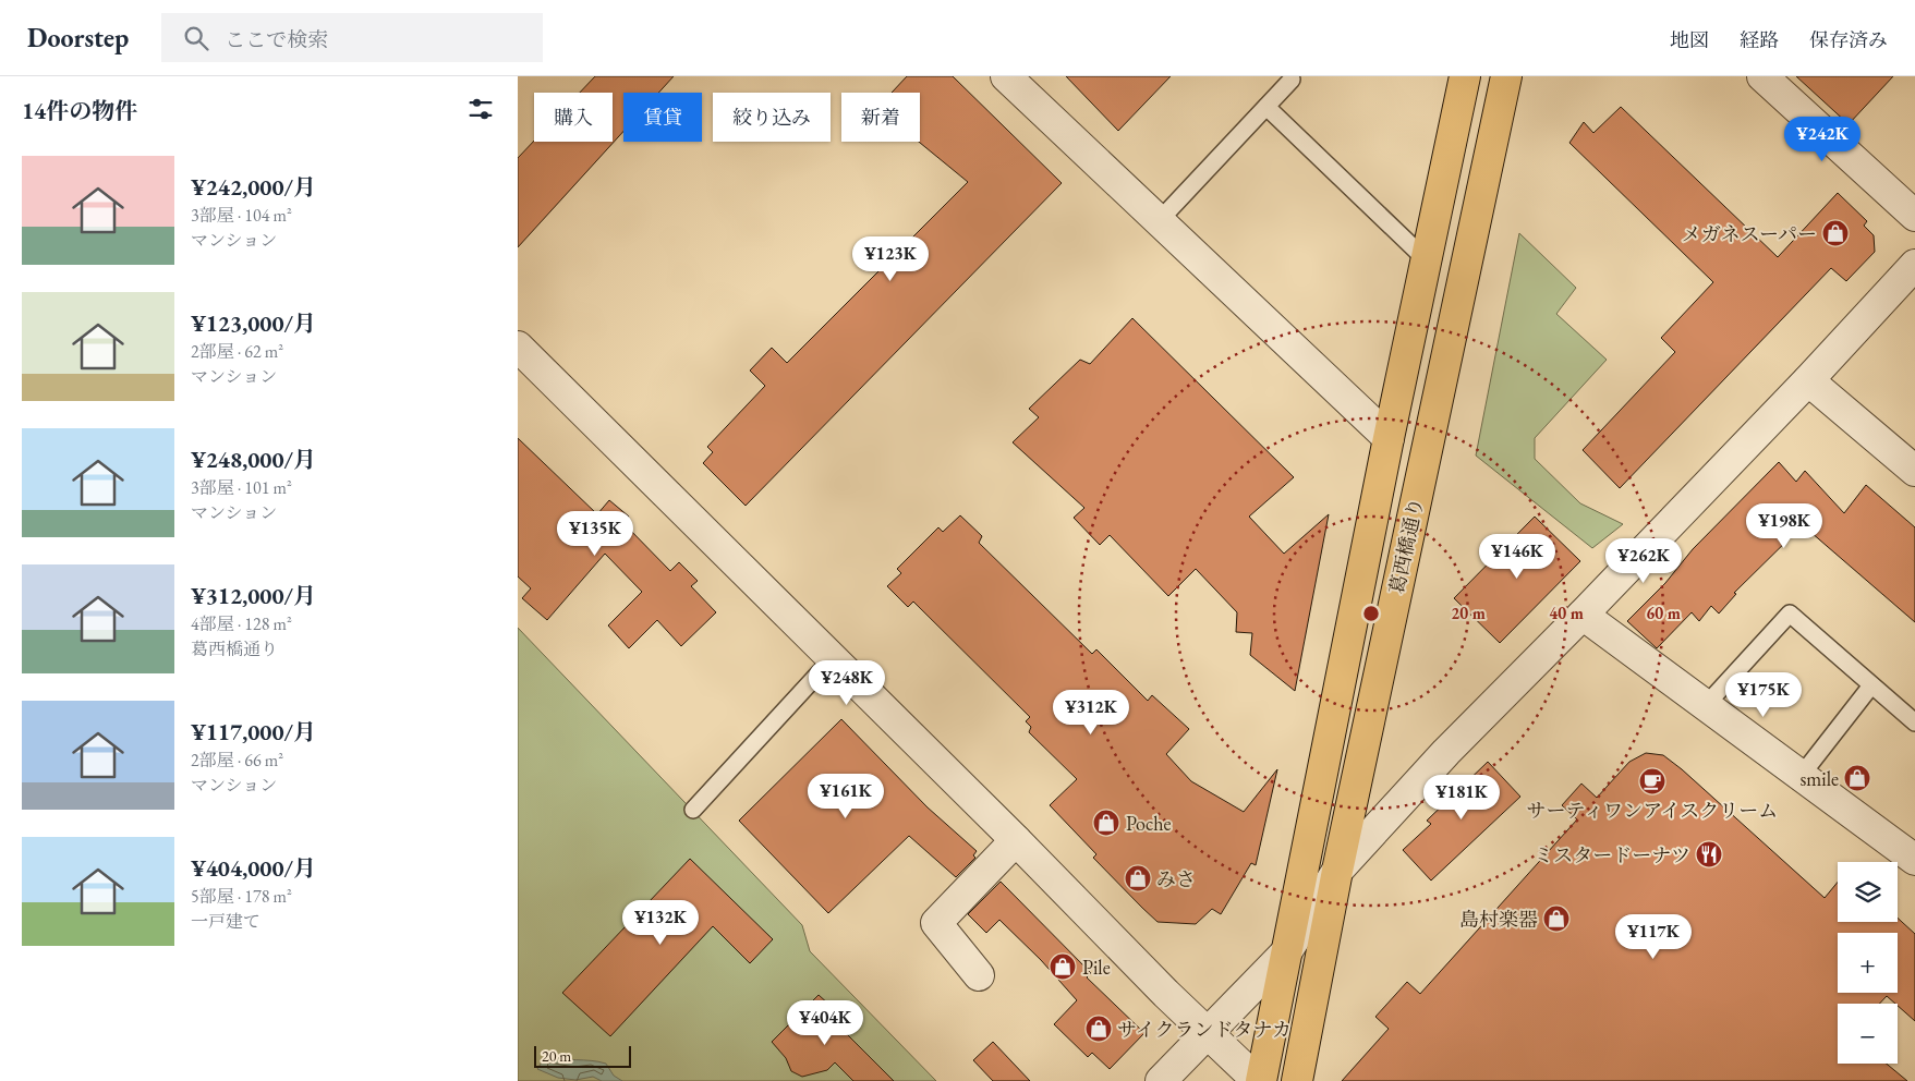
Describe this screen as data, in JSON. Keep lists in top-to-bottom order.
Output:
{
  "streets": {
    "main road": ["葛西橋通り"]
  },
  "places": {
    "shop": [
      "メガネスーパー",
      "smile",
      "Poche",
      "みさ",
      "島村楽器",
      "Pile",
      "サイクランドタナカ"
    ],
    "cafe": ["サーティワンアイスクリーム"],
    "restaurant": ["ミスタードーナツ"]
  },
  "scale_bar": "20 m",
  "page": {
    "header": "Doorstep",
    "search": "ここで検索",
    "nav": ["地図", "経路", "保存済み"],
    "heading": "14件の物件",
    "chip": [
      "購入",
      "賃貸",
      "絞り込み",
      "新着"
    ],
    "price": [
      "¥242K",
      "¥123K",
      "¥198K",
      "¥135K",
      "¥146K",
      "¥262K",
      "¥248K",
      "¥175K",
      "¥312K",
      "¥161K",
      "¥181K",
      "¥132K",
      "¥117K",
      "¥404K"
    ],
    "list": [
      {
        "name": "¥242,000/月",
        "note": "3部屋 · 104 m² · マンション"
      },
      {
        "name": "¥123,000/月",
        "note": "2部屋 · 62 m² · マンション"
      },
      {
        "name": "¥248,000/月",
        "note": "3部屋 · 101 m² · マンション"
      },
      {
        "name": "¥312,000/月",
        "note": "4部屋 · 128 m² · 葛西橋通り"
      },
      {
        "name": "¥117,000/月",
        "note": "2部屋 · 66 m² · マンション"
      },
      {
        "name": "¥404,000/月",
        "note": "5部屋 · 178 m² · 一戸建て"
      }
    ],
    "map_buttons": ["+", "−"],
    "scale": "20 m"
  },
  "rings": ["20 m", "40 m", "60 m"]
}
